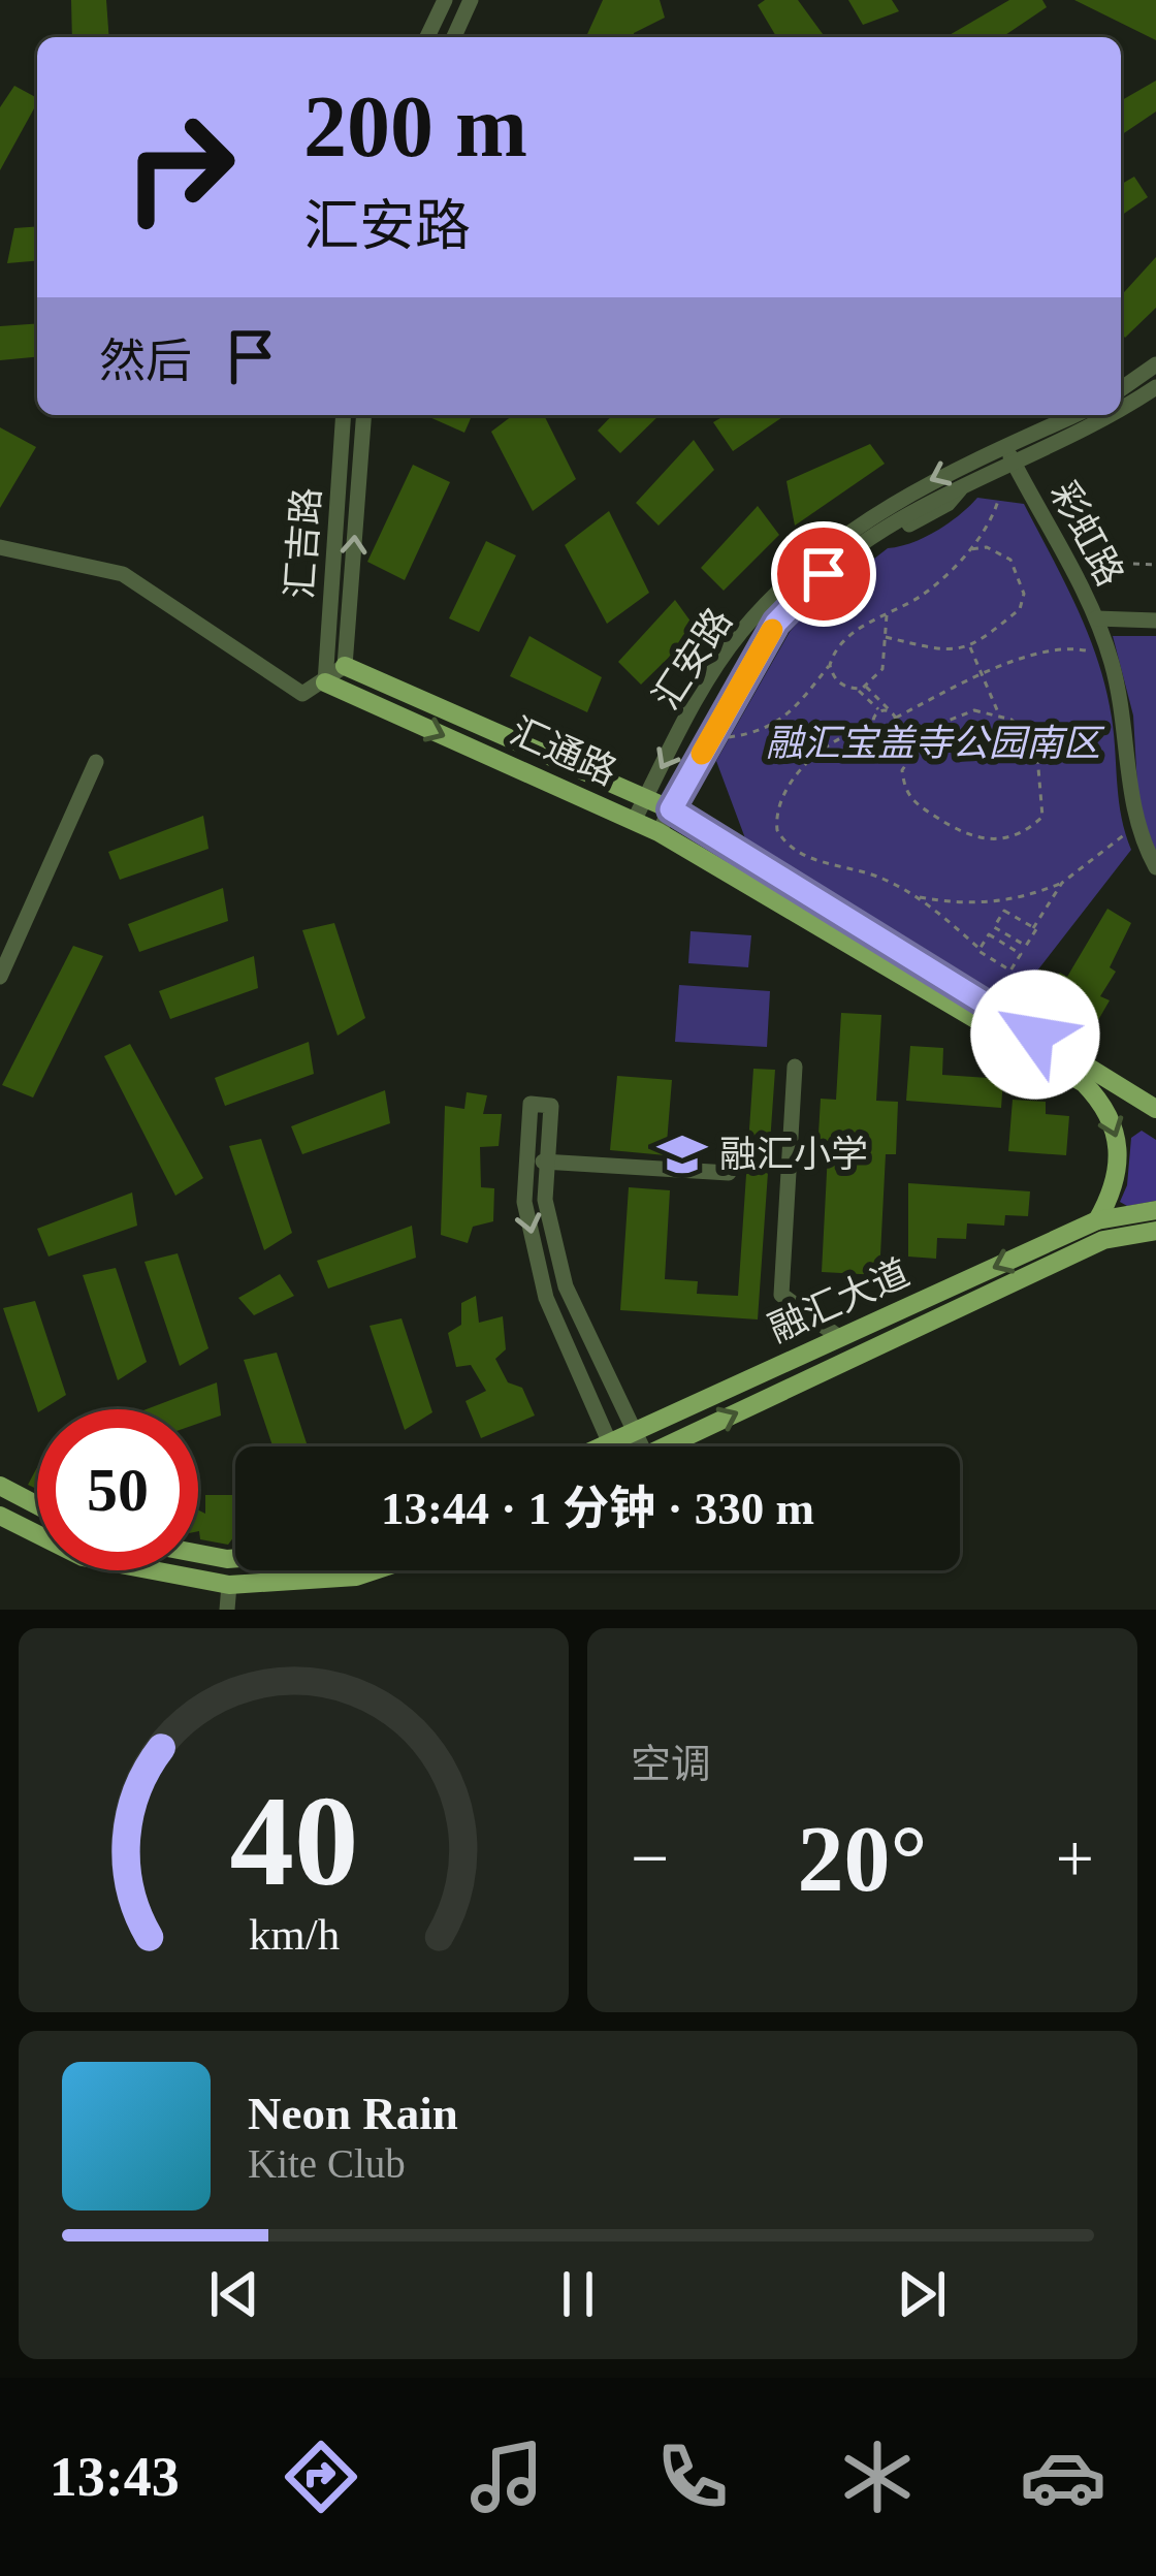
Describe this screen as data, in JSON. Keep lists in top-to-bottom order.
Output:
{
  "streets": {
    "main road": ["汇通路", "融汇大道"],
    "street": ["彩虹路", "汇吉路", "汇安路"]
  },
  "crossings": [
    ["彩虹路", "汇安路"],
    ["汇吉路", "汇通路"],
    ["汇安路", "汇通路"],
    ["汇通路", "融汇大道"]
  ],
  "parks": ["融汇宝盖寺公园南区"],
  "places": {
    "school or university": ["融汇小学"]
  },
  "page": {
    "turn": ["200 m", "汇安路"],
    "then": "然后",
    "limit": "50",
    "trip": "13:44 · 1 分钟 · 330 m",
    "tile": "空调",
    "heat": ["−", "20°", "+"],
    "song": ["Neon Rain", "Kite Club"],
    "tabs": "13:43",
    "gauge": ["40", "km/h"]
  }
}
